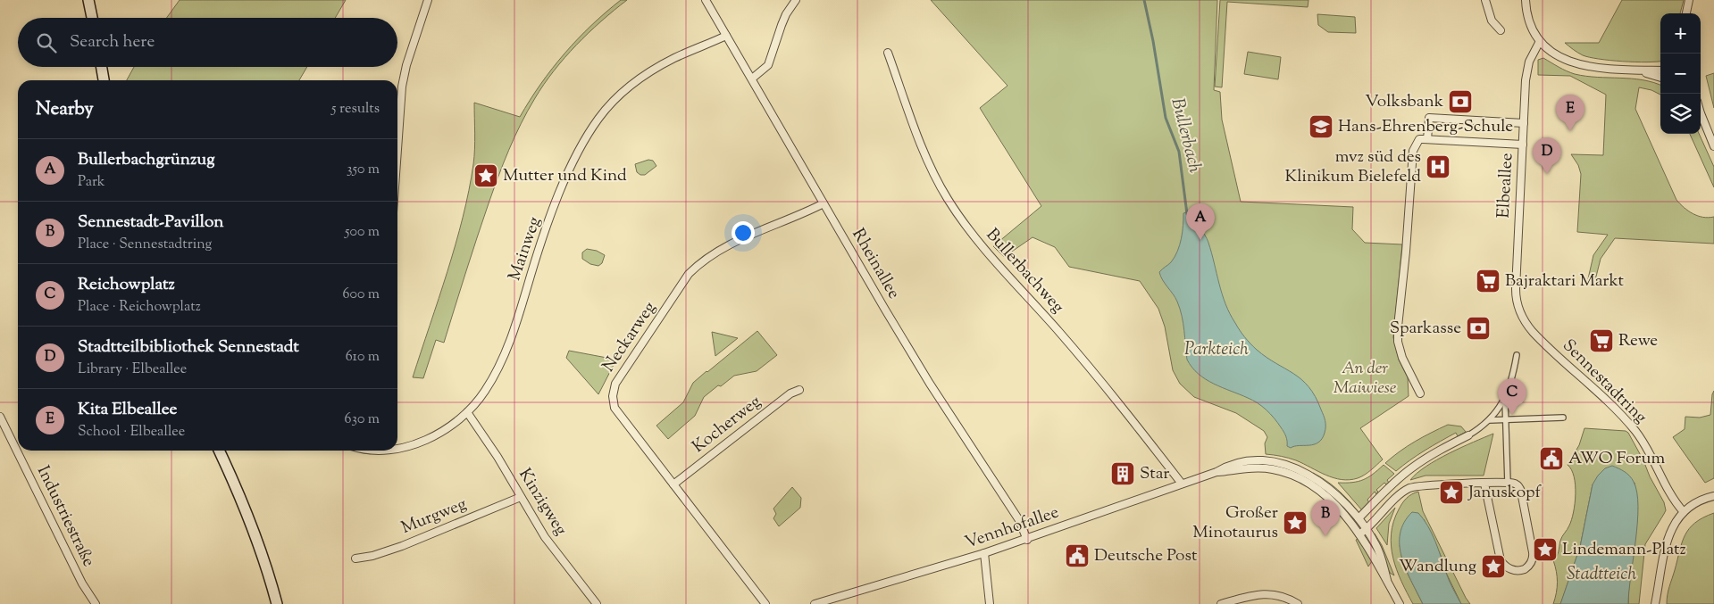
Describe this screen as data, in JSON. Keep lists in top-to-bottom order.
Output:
{
  "streets": {
    "street": [
      "Elbeallee",
      "Mainweg",
      "Rheinallee",
      "Bullerbachweg",
      "Neckarweg",
      "Sennestadtring",
      "Kocherweg",
      "Kinzigweg",
      "Industriestraße",
      "Murgweg",
      "Vennhofallee"
    ]
  },
  "crossings": [
    ["Elbeallee", "Sennestadtring"],
    ["Mainweg", "Rheinallee"],
    ["Mainweg", "Kinzigweg"],
    ["Rheinallee", "Neckarweg"],
    ["Rheinallee", "Vennhofallee"],
    ["Bullerbachweg", "Vennhofallee"],
    ["Neckarweg", "Kocherweg"],
    ["Kinzigweg", "Murgweg"]
  ],
  "water": ["Bullerbach", "Parkteich", "Stadtteich"],
  "parks": ["An der Maiwiese"],
  "places": {
    "bank": ["Volksbank", "Sparkasse"],
    "school or university": ["Hans-Ehrenberg-Schule"],
    "hospital": ["mvz süd des Klinikum Bielefeld"],
    "place": [
      "Mutter und Kind",
      "Januskopf",
      "Großer Minotaurus",
      "Lindemann-Platz",
      "Wandlung"
    ],
    "supermarket": ["Bajraktari Markt", "Rewe"],
    "public building": ["AWO Forum", "Deutsche Post"],
    "building": ["Star"]
  },
  "page": {
    "map_buttons": ["+", "−"],
    "search": "Search here",
    "heading": ["Nearby", "5 results"],
    "pins": [
      "E",
      "D",
      "A",
      "C",
      "B"
    ],
    "list": [
      {
        "mark": "A",
        "name": "Bullerbachgrünzug",
        "note": "Park",
        "value": "350 m"
      },
      {
        "mark": "B",
        "name": "Sennestadt-Pavillon",
        "note": "Place · Sennestadtring",
        "value": "500 m"
      },
      {
        "mark": "C",
        "name": "Reichowplatz",
        "note": "Place · Reichowplatz",
        "value": "600 m"
      },
      {
        "mark": "D",
        "name": "Stadtteilbibliothek Sennestadt",
        "note": "Library · Elbeallee",
        "value": "610 m"
      },
      {
        "mark": "E",
        "name": "Kita Elbeallee",
        "note": "School · Elbeallee",
        "value": "630 m"
      }
    ]
  }
}
